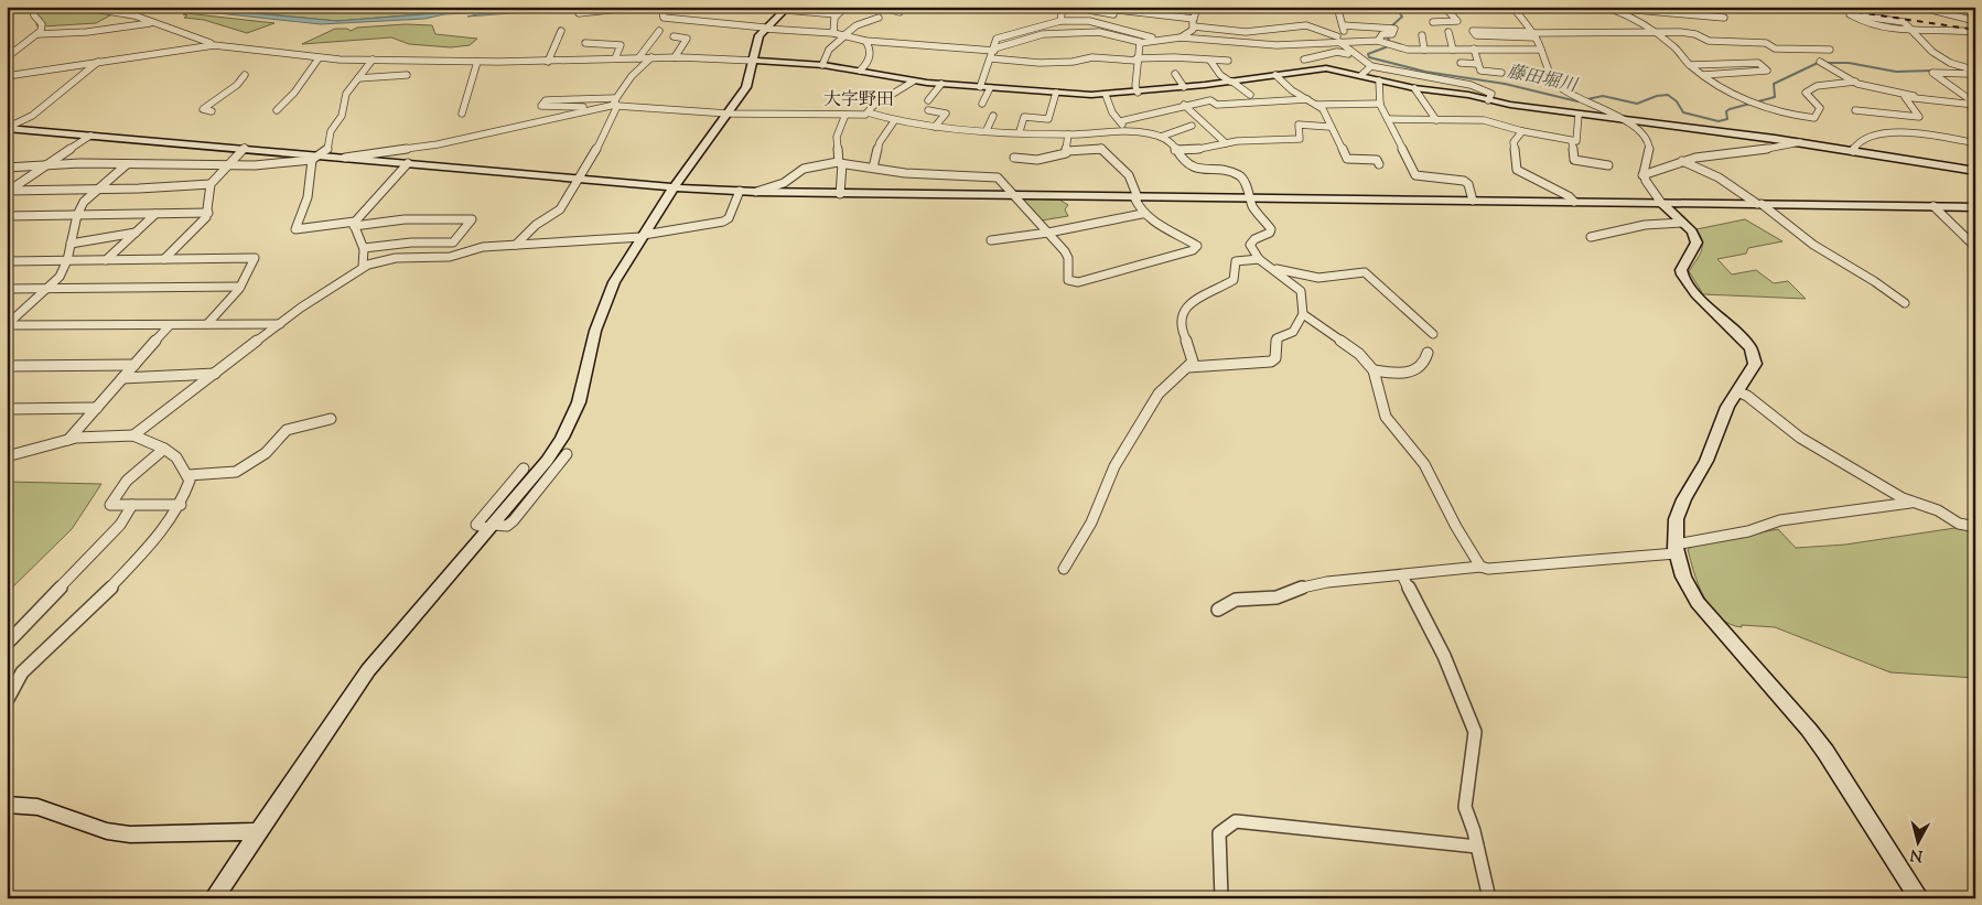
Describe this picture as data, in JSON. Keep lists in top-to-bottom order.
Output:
{
  "districts": ["大字野田"],
  "water": ["藤田堀川"],
  "north": "bottom"
}
